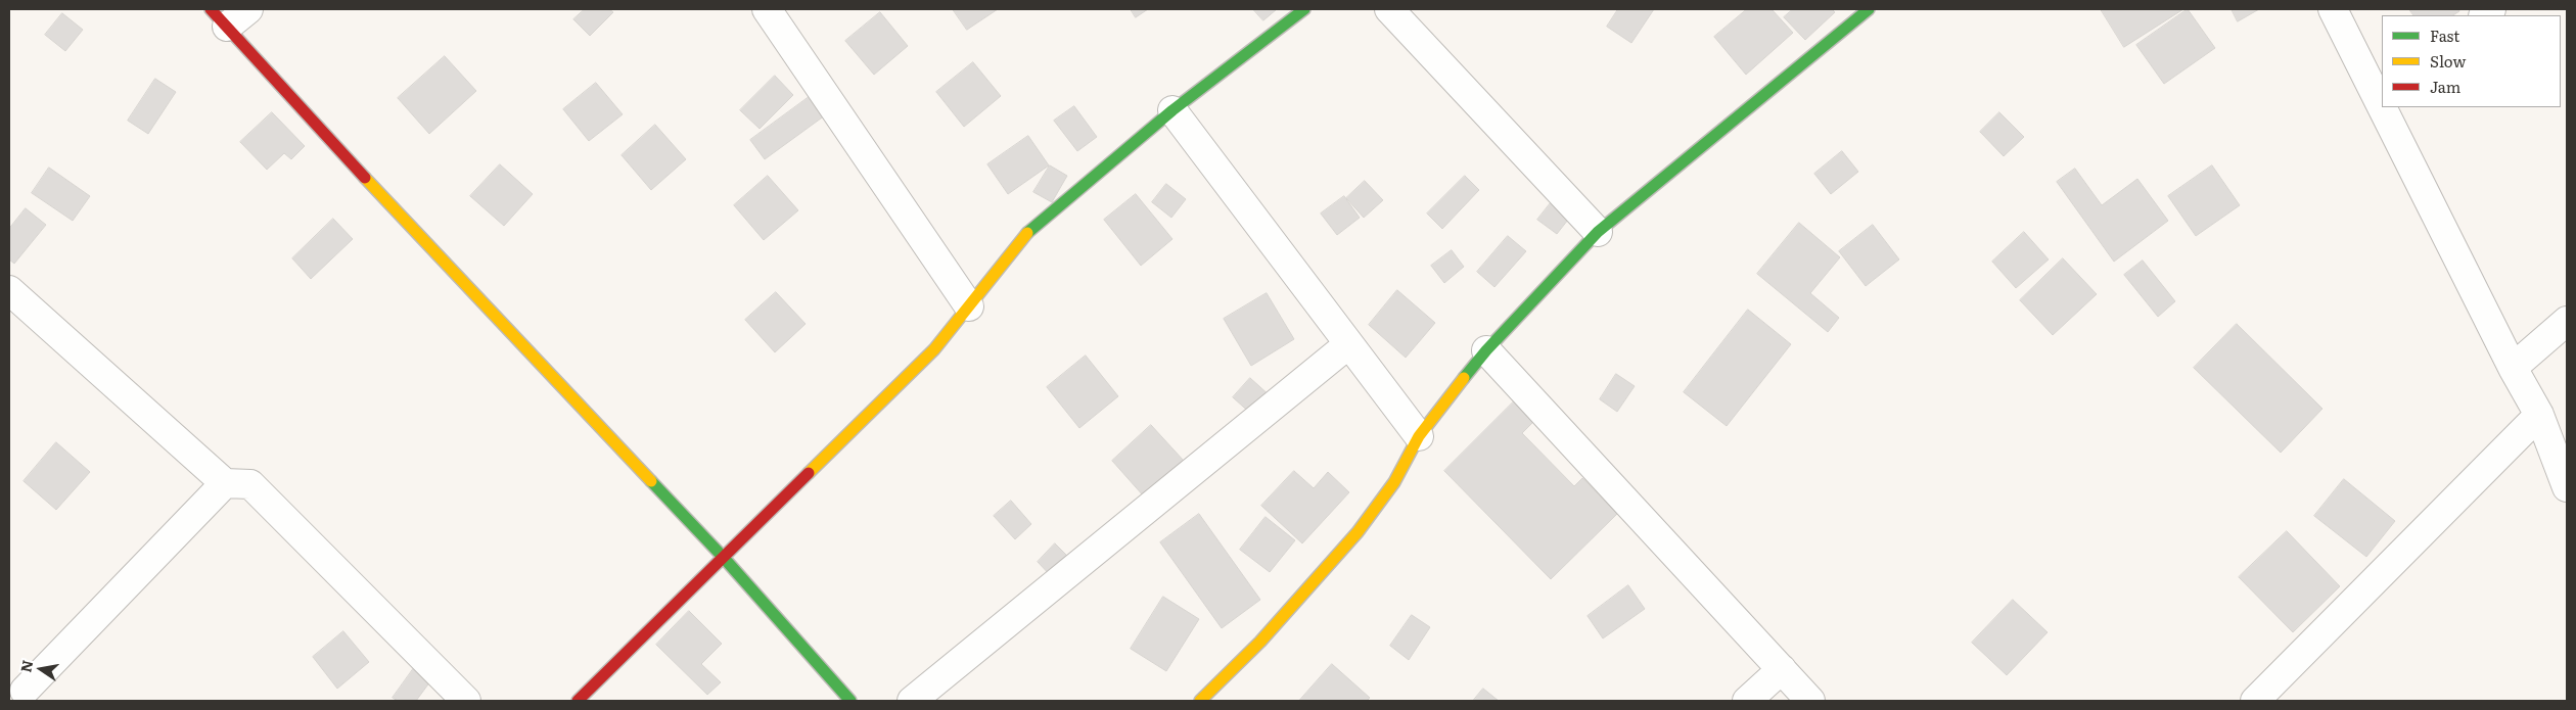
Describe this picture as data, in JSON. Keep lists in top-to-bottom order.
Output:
{
  "legend": ["Fast", "Slow", "Jam"],
  "north": "left"
}
